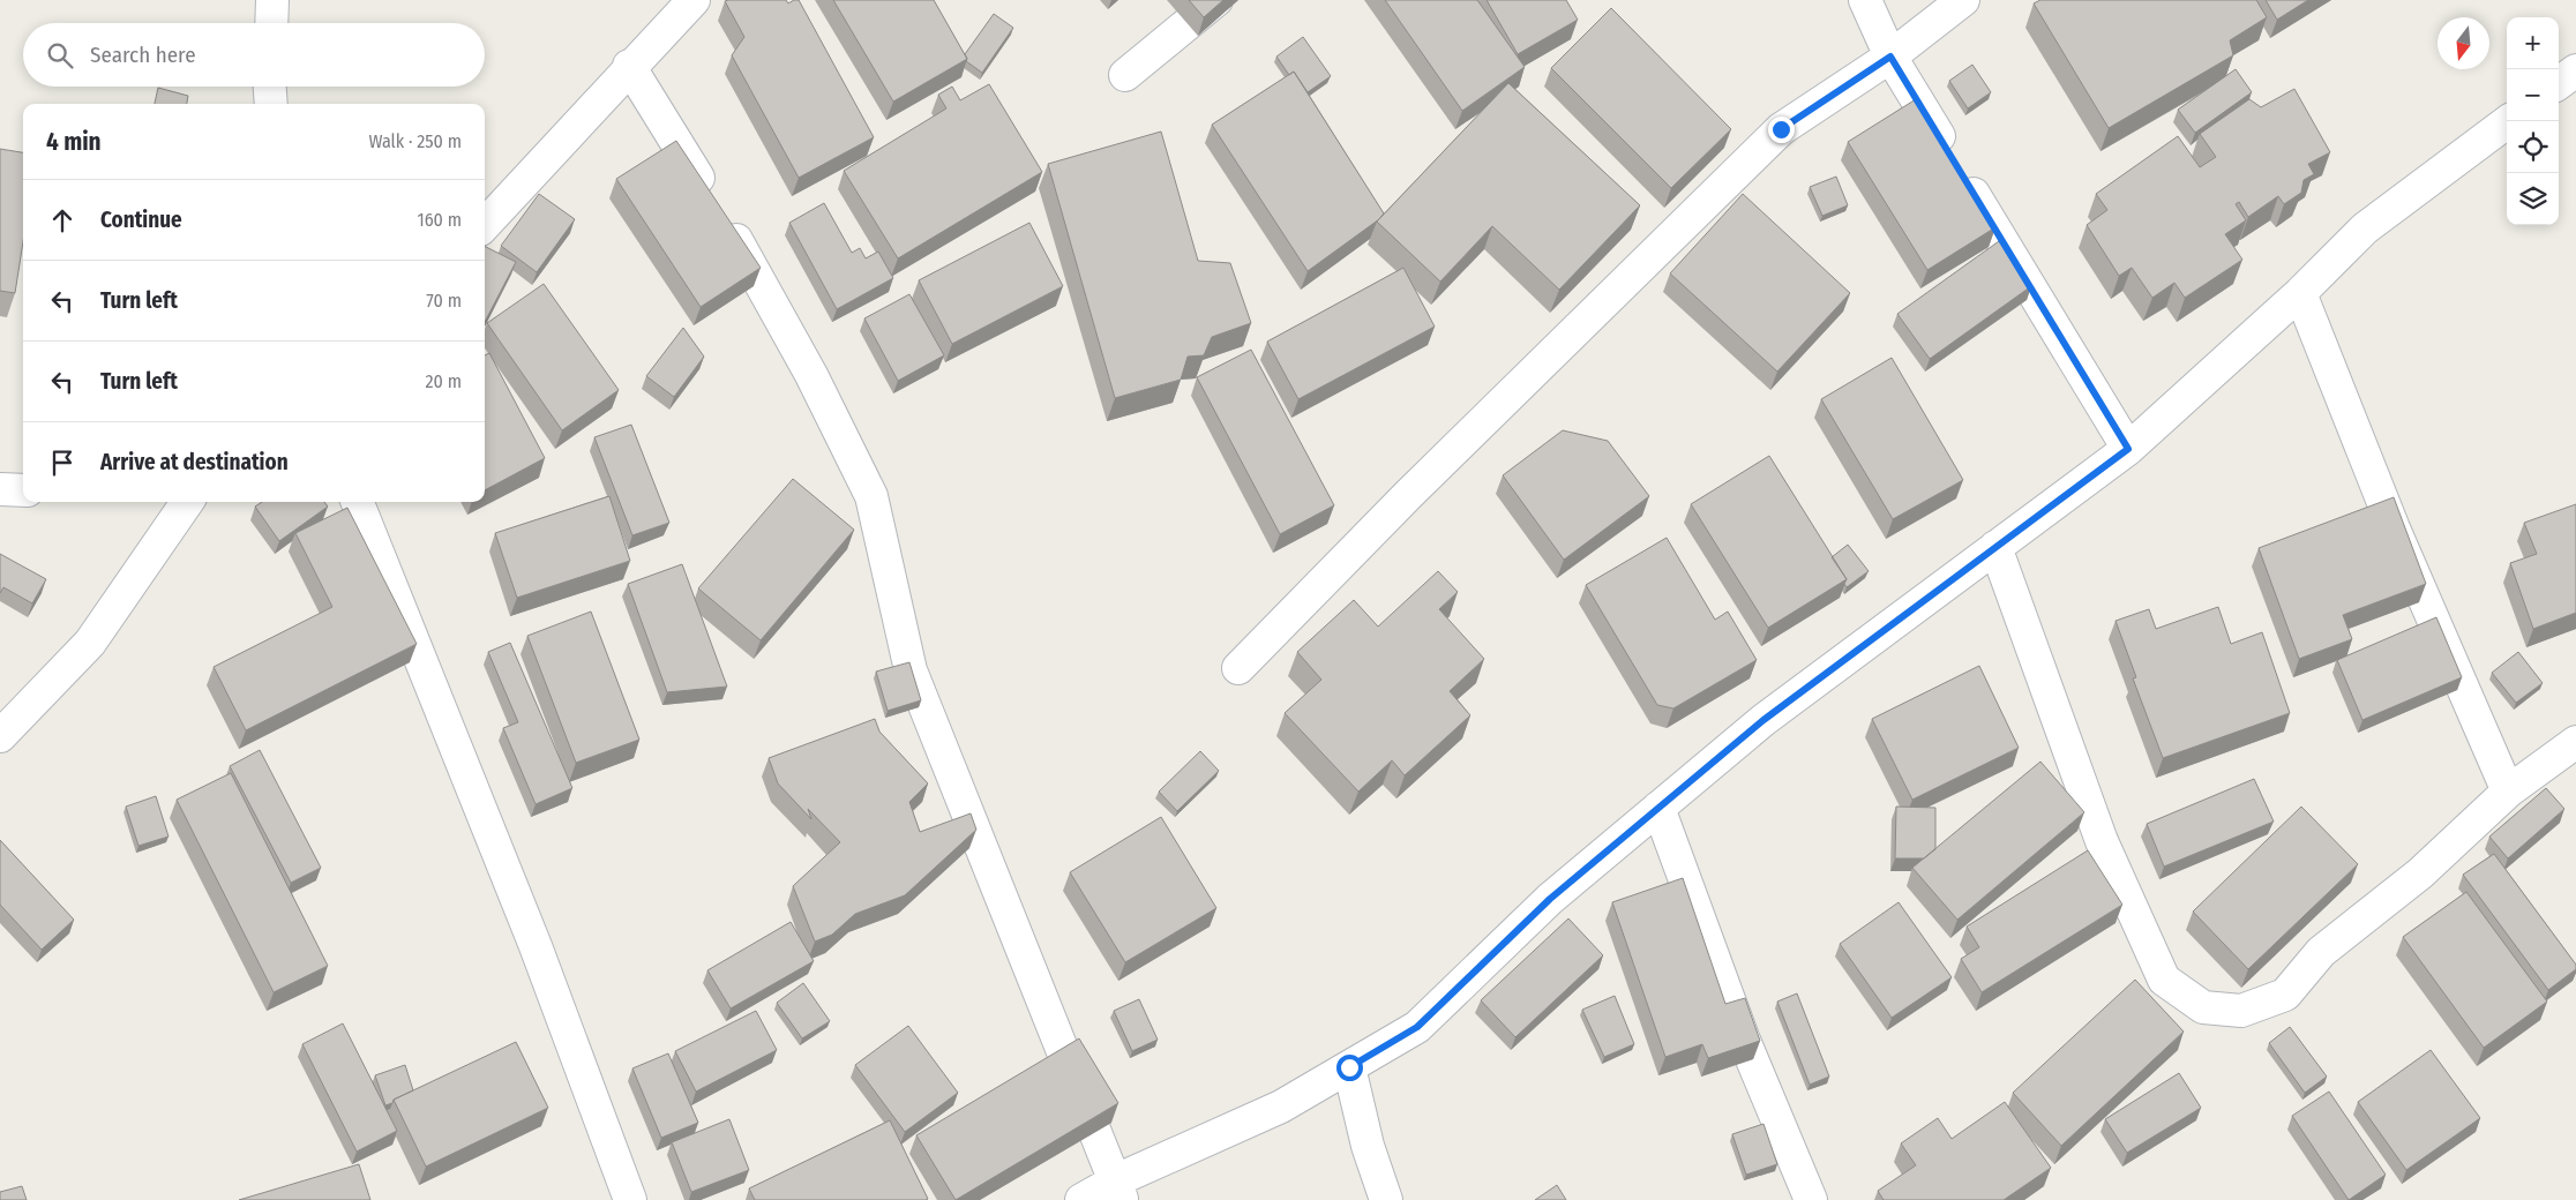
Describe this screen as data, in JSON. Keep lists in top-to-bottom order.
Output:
{
  "north": "bottom",
  "page": {
    "map_buttons": ["+", "−"],
    "search": "Search here",
    "heading": ["4 min", "Walk · 250 m"],
    "list": [
      ["Continue", "160 m"],
      ["Turn left", "70 m"],
      ["Turn left", "20 m"],
      "Arrive at destination"
    ]
  }
}
